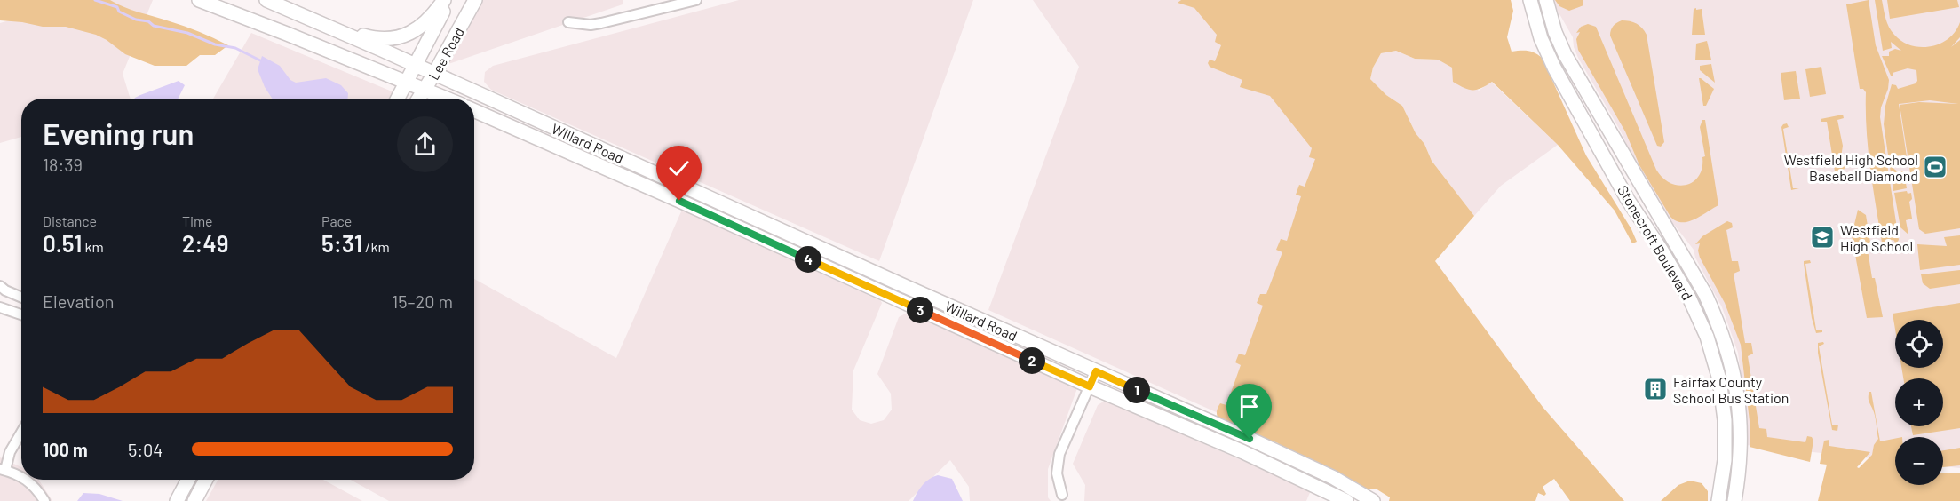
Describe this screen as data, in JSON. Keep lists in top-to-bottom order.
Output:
{
  "streets": {
    "main road": ["Lee Road", "Willard Road", "Stonecroft Boulevard"]
  },
  "crossings": [
    ["Lee Road", "Willard Road"]
  ],
  "places": {
    "sports": ["Westfield High School Baseball Diamond"],
    "school or university": ["Westfield High School"],
    "building": ["Fairfax County School Bus Station"]
  },
  "page": {
    "heading": ["Evening run", "18:39"],
    "stats": [
      ["Distance", "0.51 km"],
      ["Time", "2:49"],
      ["Pace", "5:31 /km"]
    ],
    "pins": [
      "4",
      "3",
      "2",
      "1"
    ],
    "chart": ["Elevation", "15–20 m"],
    "map_buttons": ["+", "−"],
    "list": [
      {
        "name": "100 m",
        "note": "5:04"
      }
    ]
  }
}
